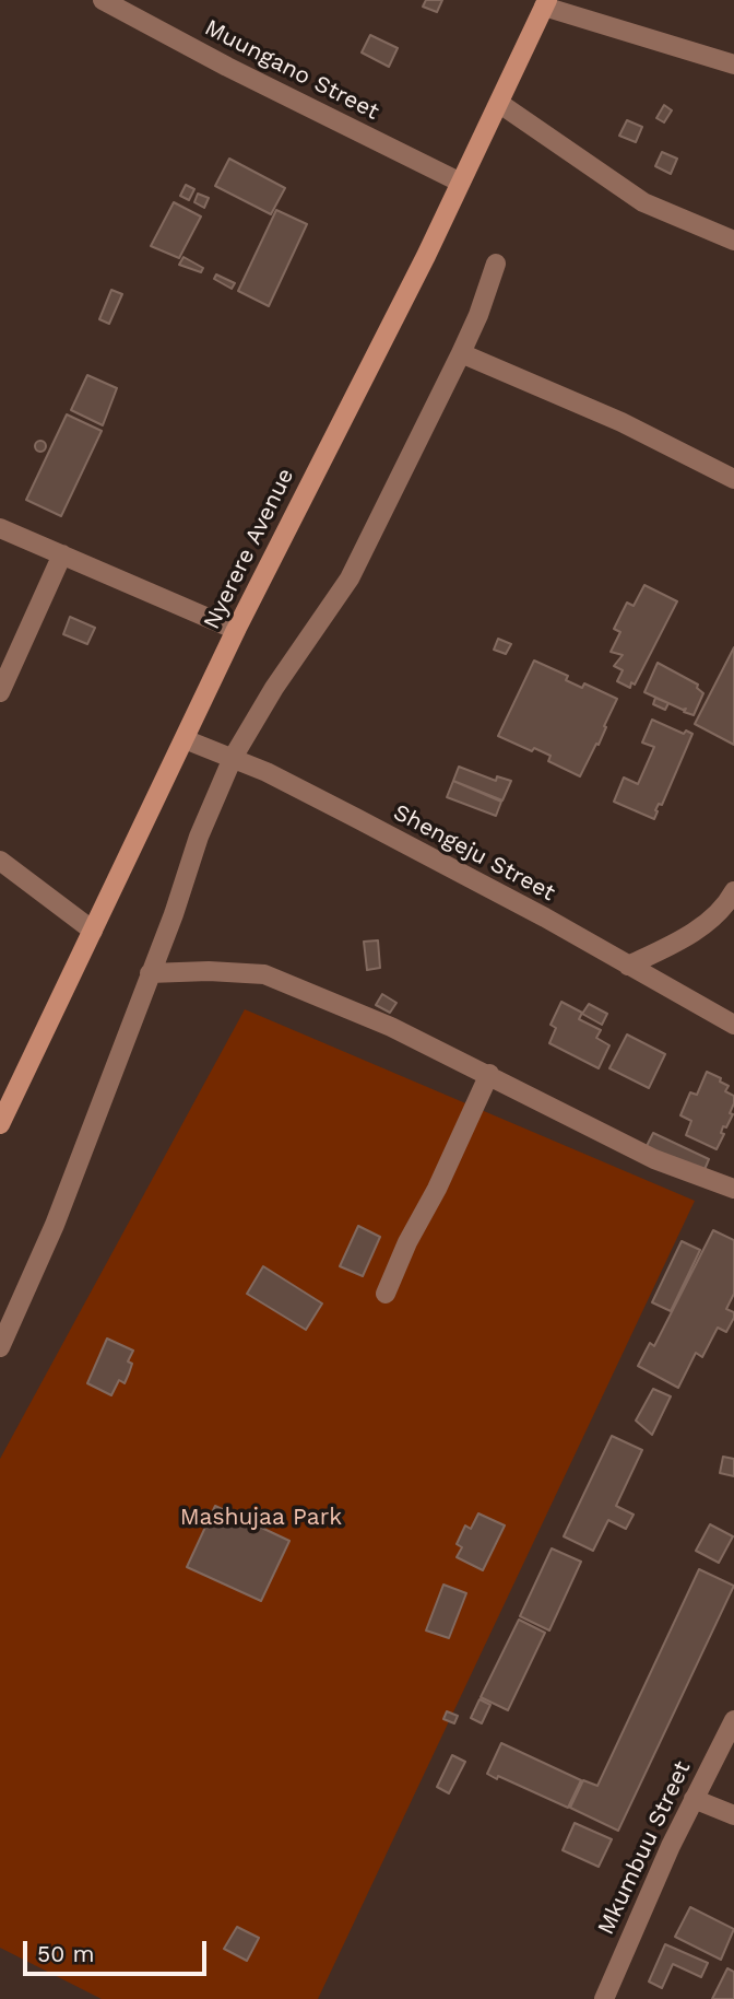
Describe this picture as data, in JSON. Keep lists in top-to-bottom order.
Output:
{
  "streets": {
    "street": [
      "Muungano Street",
      "Nyerere Avenue",
      "Shengeju Street",
      "Mkumbuu Street"
    ]
  },
  "crossings": [
    ["Muungano Street", "Nyerere Avenue"],
    ["Nyerere Avenue", "Shengeju Street"]
  ],
  "parks": ["Mashujaa Park"],
  "scale_bar": "50 m"
}
